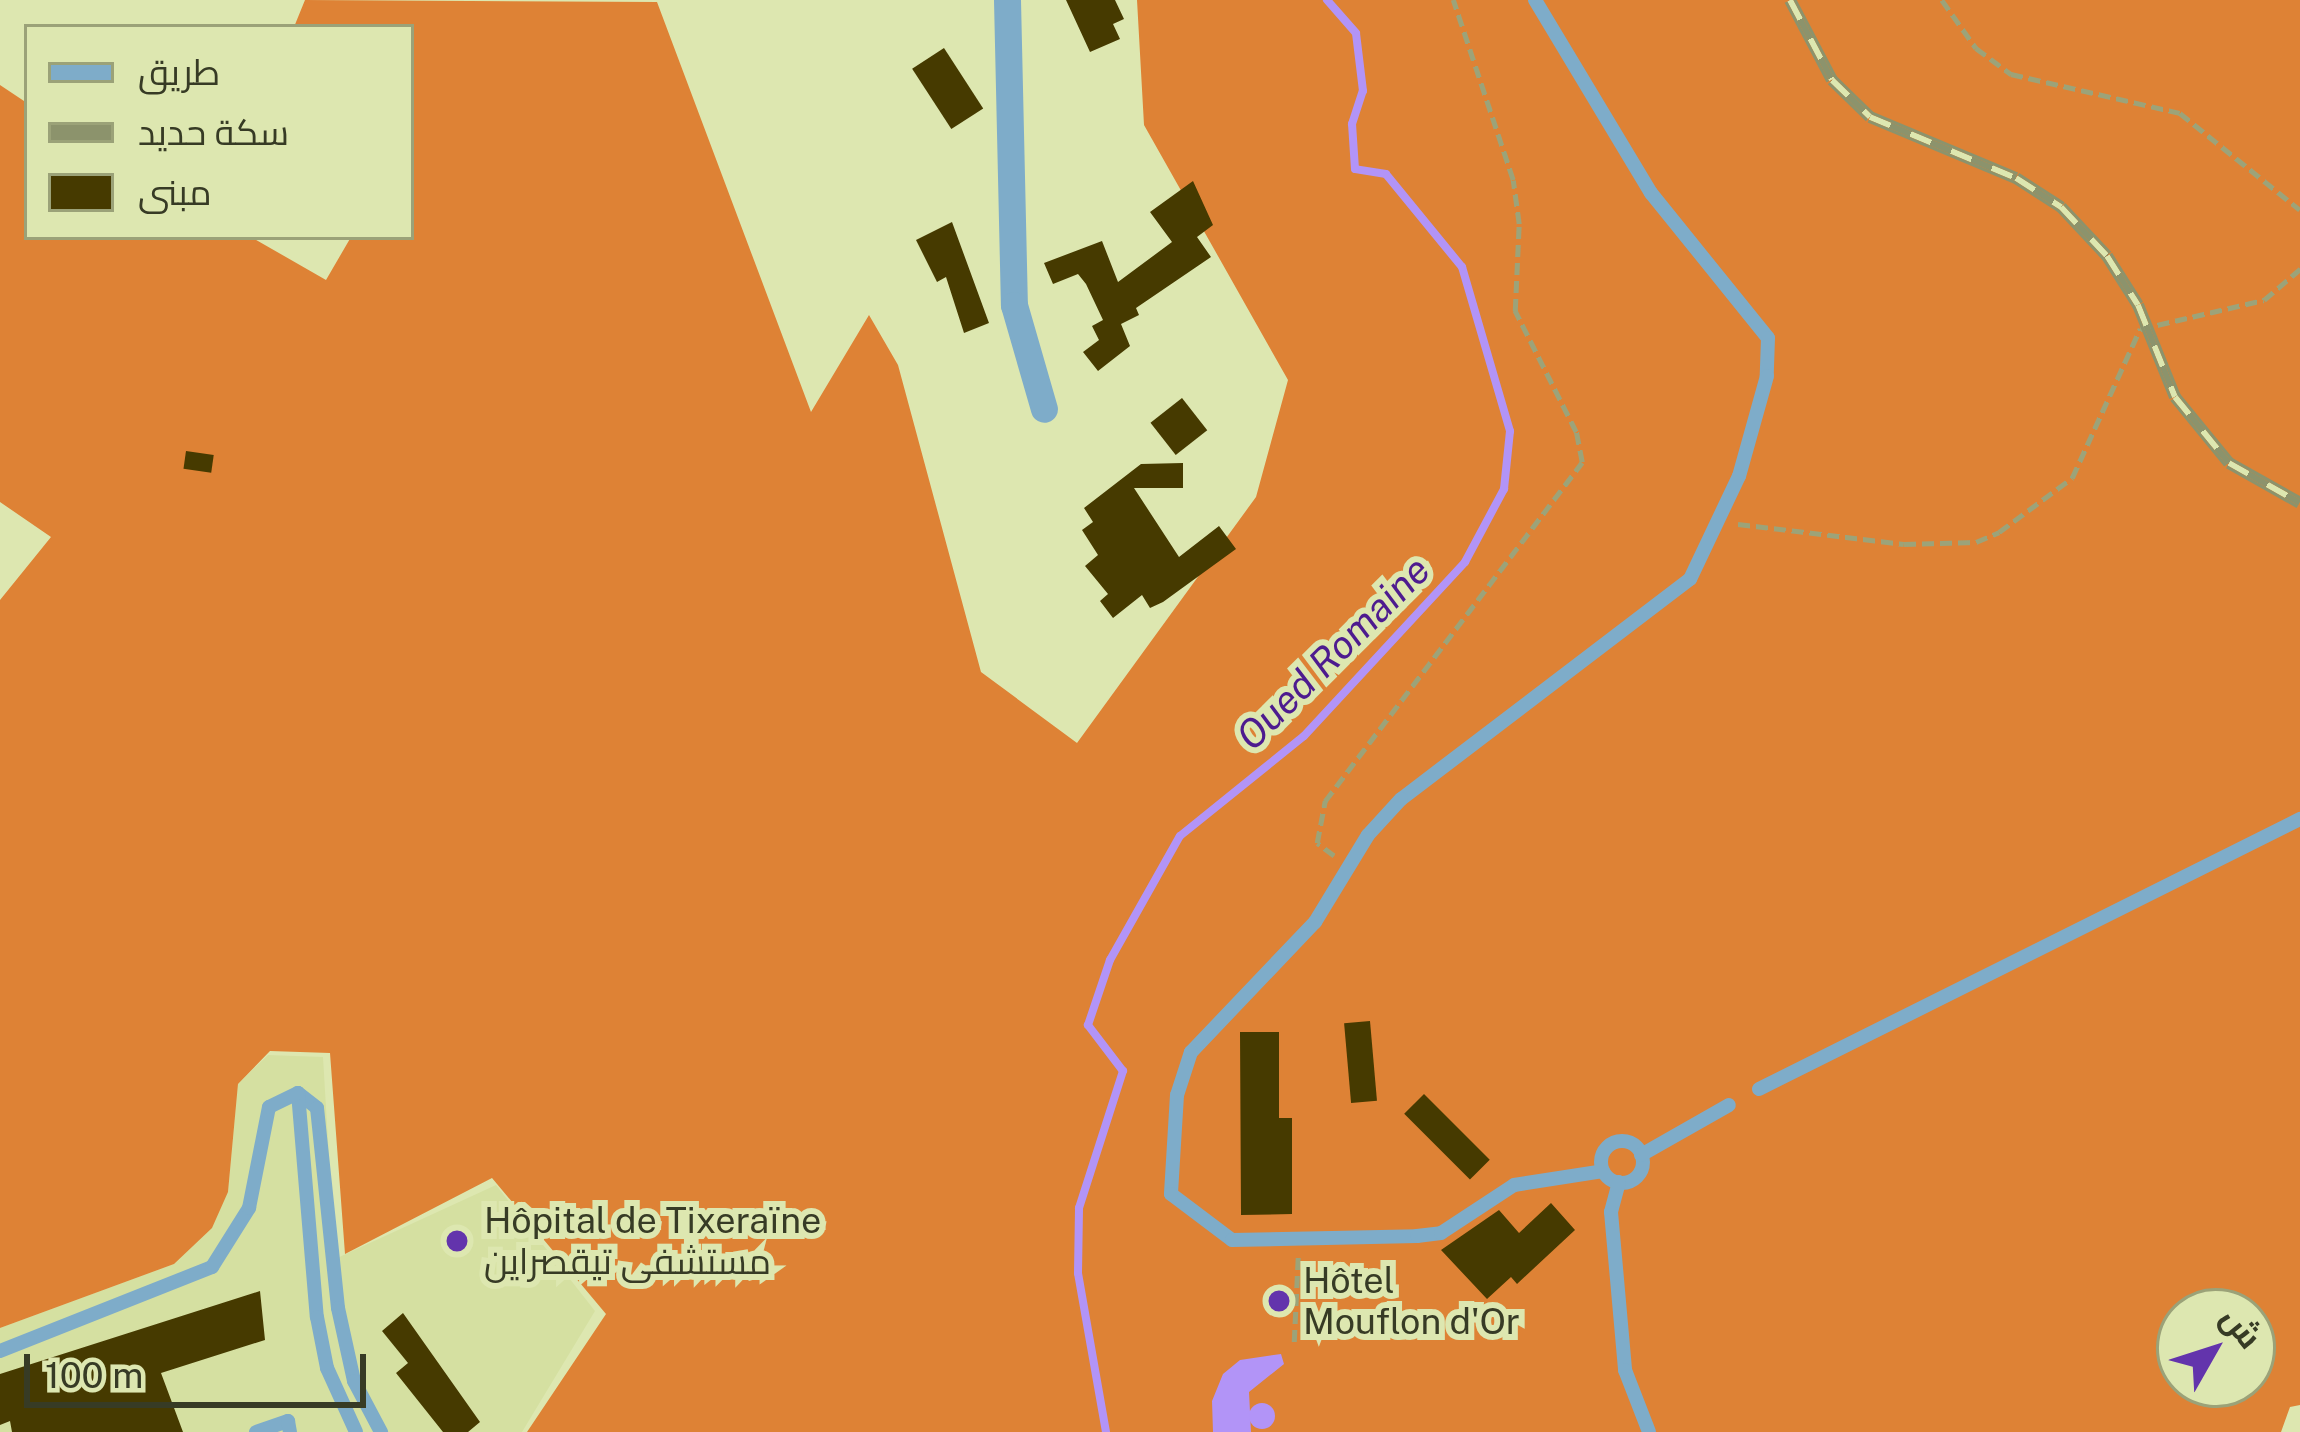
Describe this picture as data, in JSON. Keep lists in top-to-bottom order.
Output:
{
  "water": ["Oued Romaine"],
  "places": ["Hôpital de Tixeraïne مستشفى تيقصراين", "Hôtel Mouflon d'Or"],
  "legend": ["طريق", "سكة حديد", "مبنى"],
  "scale_bar": "100 m",
  "north": "top right"
}
